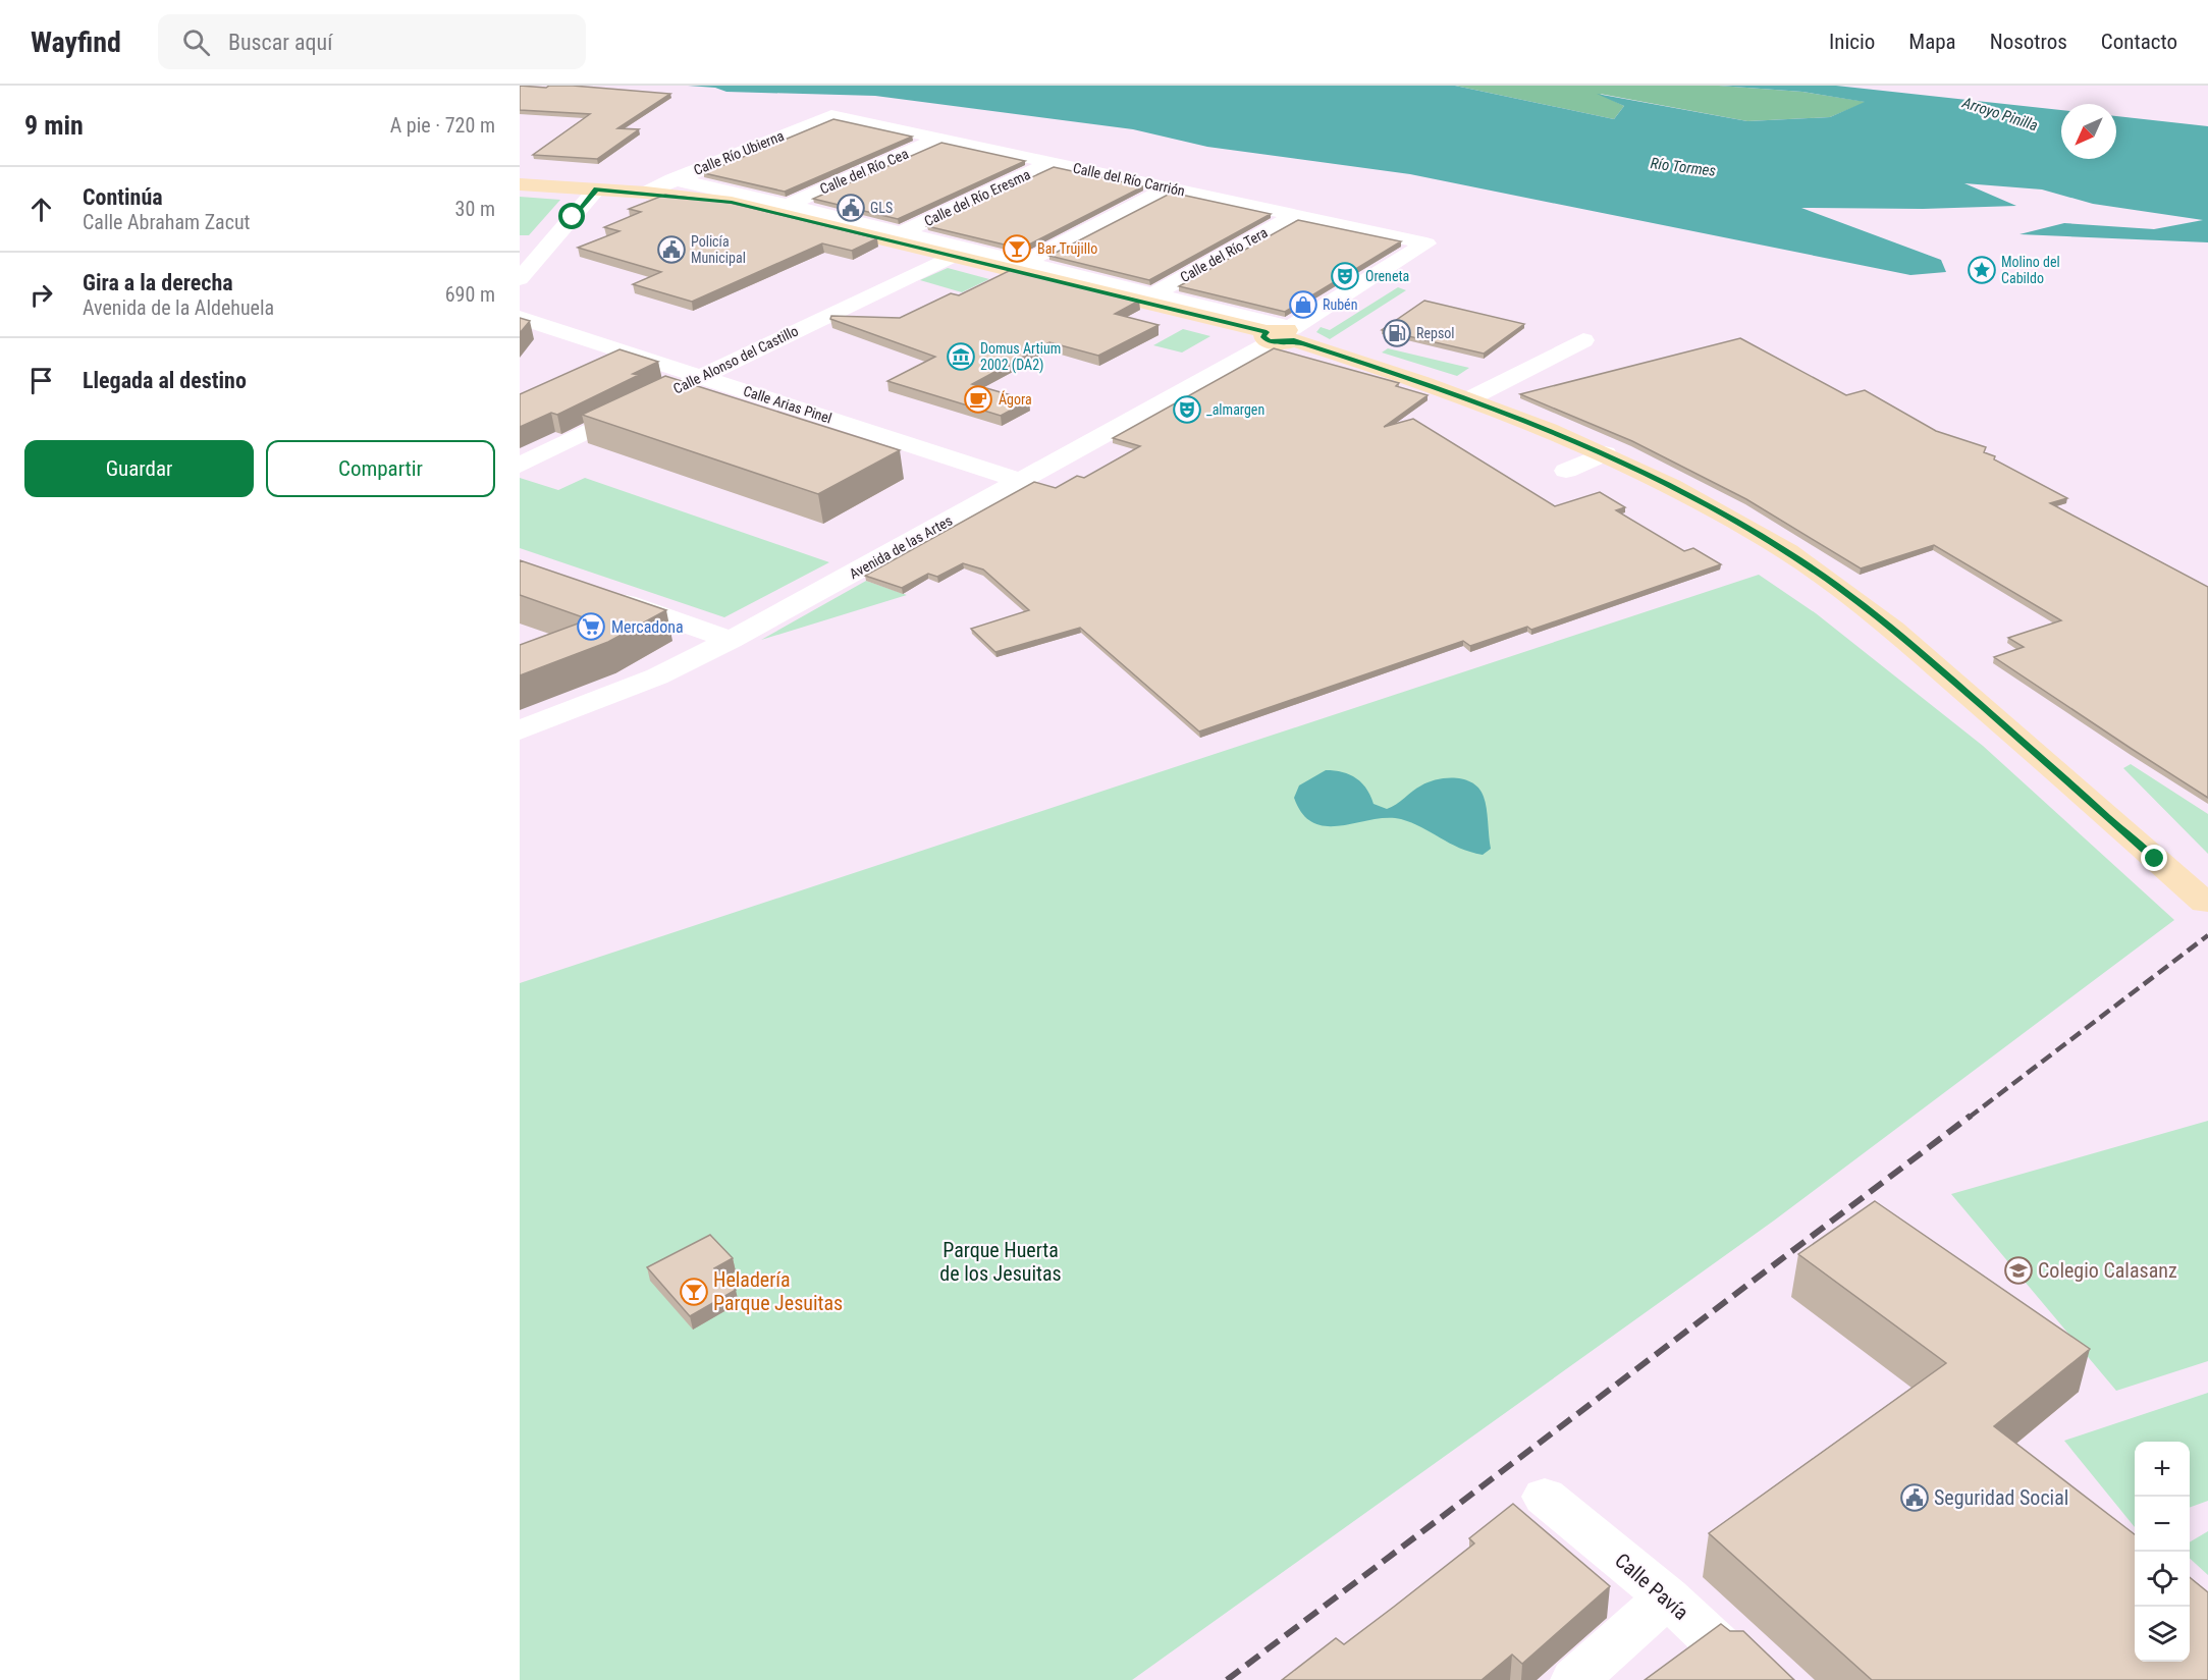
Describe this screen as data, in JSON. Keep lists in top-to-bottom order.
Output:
{
  "streets": {
    "street": [
      "Calle Río Ubierna",
      "Calle del Río Cea",
      "Calle del Río Carrión",
      "Calle del Río Eresma",
      "Calle del Río Tera",
      "Calle Alonso del Castillo",
      "Calle Arias Pinel",
      "Avenida de las Artes",
      "Calle Pavía"
    ]
  },
  "crossings": [
    ["Calle Río Ubierna", "Calle del Río Carrión"],
    ["Calle del Río Cea", "Calle del Río Carrión"],
    ["Calle del Río Carrión", "Calle del Río Eresma"],
    ["Calle del Río Carrión", "Calle del Río Tera"],
    ["Calle del Río Carrión", "Avenida de las Artes"],
    ["Calle Alonso del Castillo", "Calle Arias Pinel"],
    ["Calle Arias Pinel", "Avenida de las Artes"]
  ],
  "water": ["Arroyo Pinilla", "Río Tormes"],
  "parks": ["Parque Huerta de los Jesuitas"],
  "places": {
    "public building": ["GLS", "Policía Municipal", "Seguridad Social"],
    "bar": ["Bar Trujillo", "Heladería Parque Jesuitas"],
    "place": ["Molino del Cabildo"],
    "theatre": ["Oreneta", "_almargen"],
    "shop": ["Rubén"],
    "fuel station": ["Repsol"],
    "museum": ["Domus Artium 2002 (DA2)"],
    "cafe": ["Ágora"],
    "supermarket": ["Mercadona"],
    "school or university": ["Colegio Calasanz"]
  },
  "north": "bottom left",
  "page": {
    "header": "Wayfind",
    "search": "Buscar aquí",
    "nav": [
      "Inicio",
      "Mapa",
      "Nosotros",
      "Contacto"
    ],
    "heading": ["9 min", "A pie · 720 m"],
    "list": [
      ["Continúa", "Calle Abraham Zacut", "30 m"],
      ["Gira a la derecha", "Avenida de la Aldehuela", "690 m"],
      "Llegada al destino"
    ],
    "buttons": ["Guardar", "Compartir"],
    "map_buttons": ["+", "−"]
  }
}
